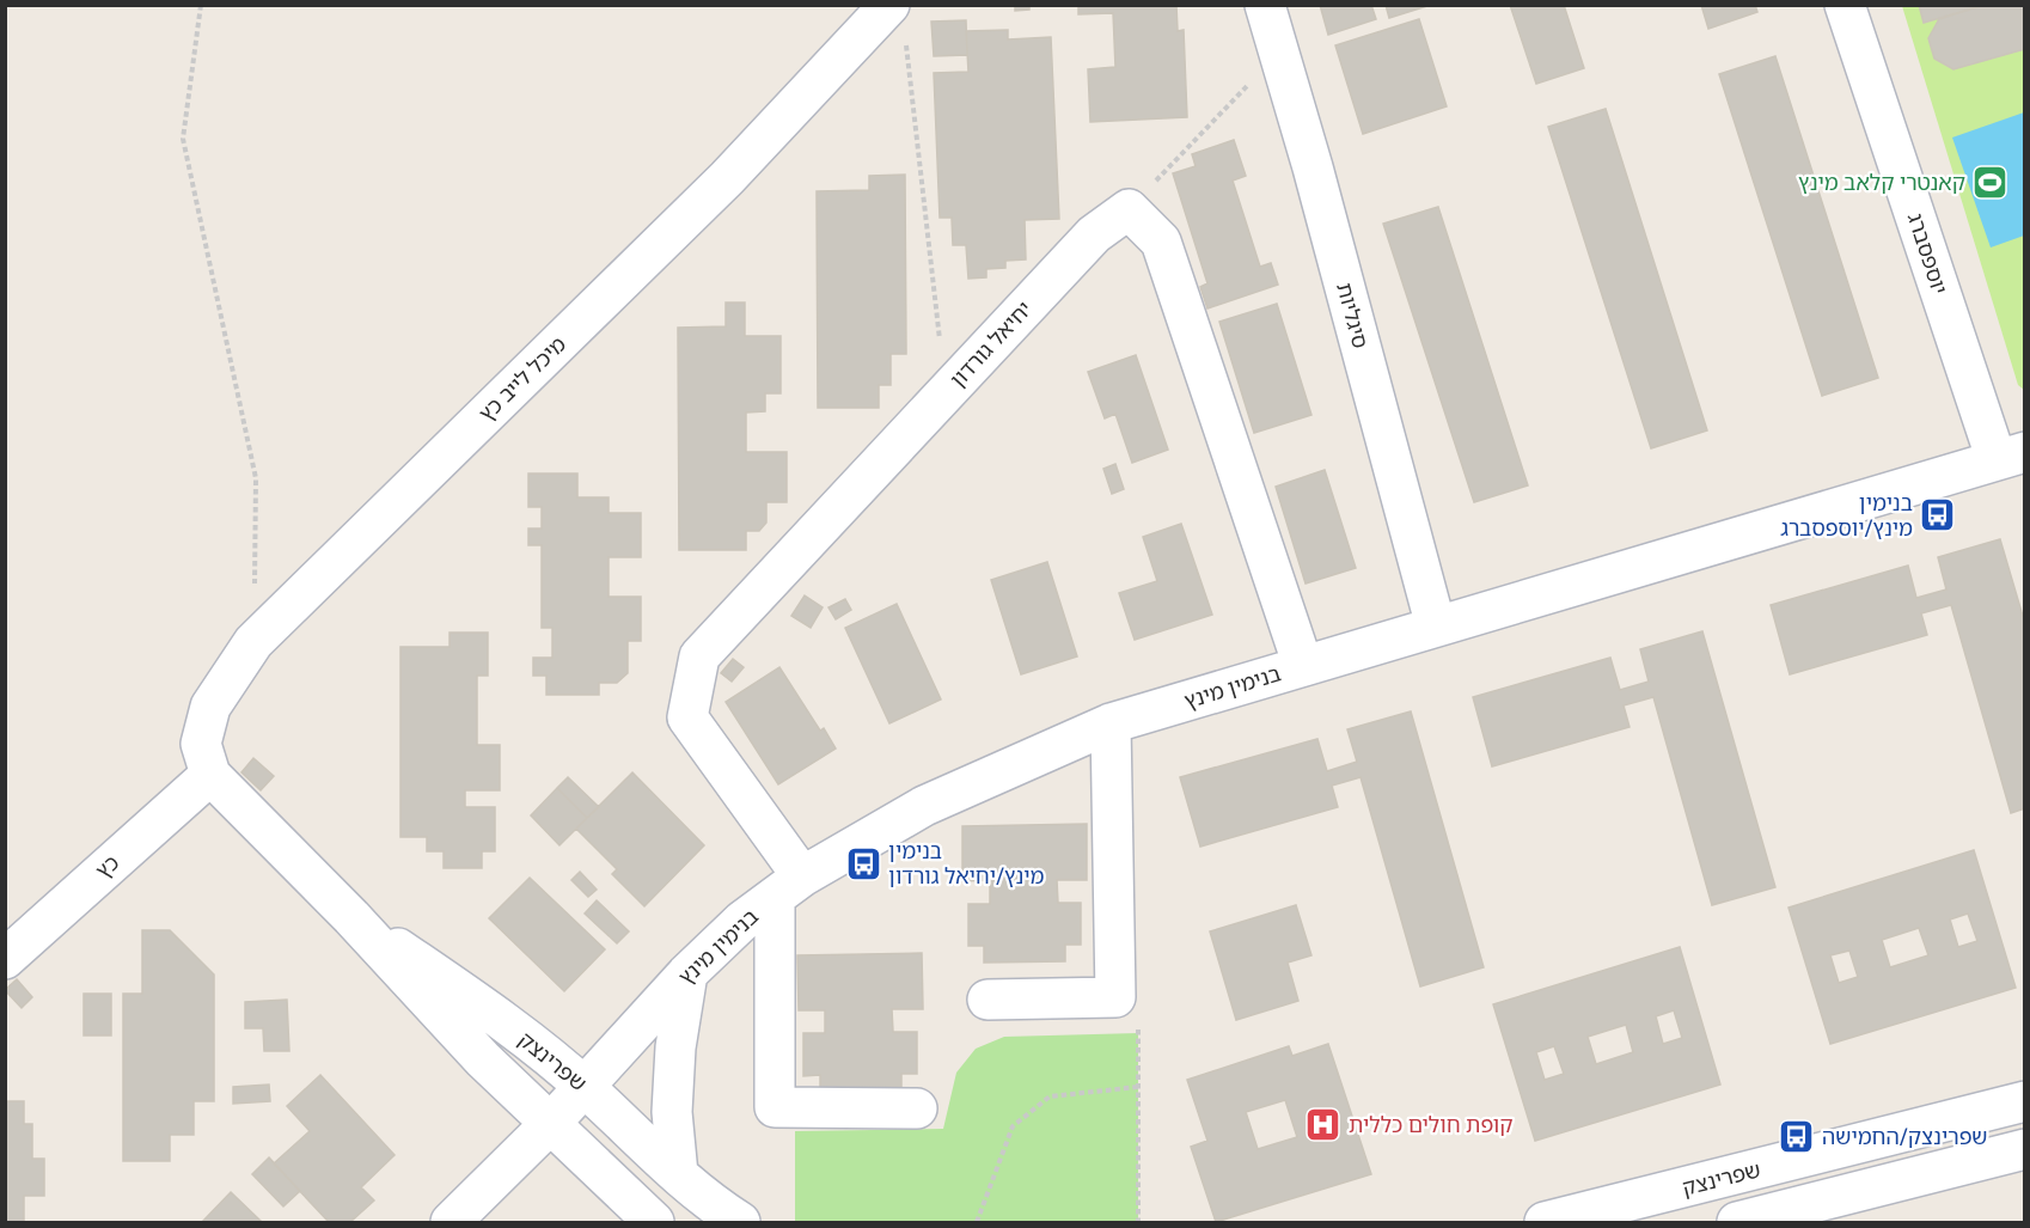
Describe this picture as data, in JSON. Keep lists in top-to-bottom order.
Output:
{
  "streets": {
    "street": [
      "יוספסברג",
      "סיגליות",
      "יחיאל גורדון",
      "מיכל לייב כץ",
      "בנימין מינץ",
      "כץ",
      "שפרינצק"
    ]
  },
  "crossings": [
    ["יוספסברג", "בנימין מינץ"],
    ["סיגליות", "בנימין מינץ"],
    ["יחיאל גורדון", "בנימין מינץ"],
    ["מיכל לייב כץ", "כץ"],
    ["מיכל לייב כץ", "שפרינצק"],
    ["בנימין מינץ", "שפרינצק"],
    ["כץ", "שפרינצק"]
  ],
  "places": {
    "sports": ["קאנטרי קלאב מינץ"],
    "bus stop": ["בנימין מינץ/יוספסברג", "בנימין מינץ/יחיאל גורדון", "שפרינצק/החמישה"],
    "hospital": ["קופת חולים כללית"]
  }
}
